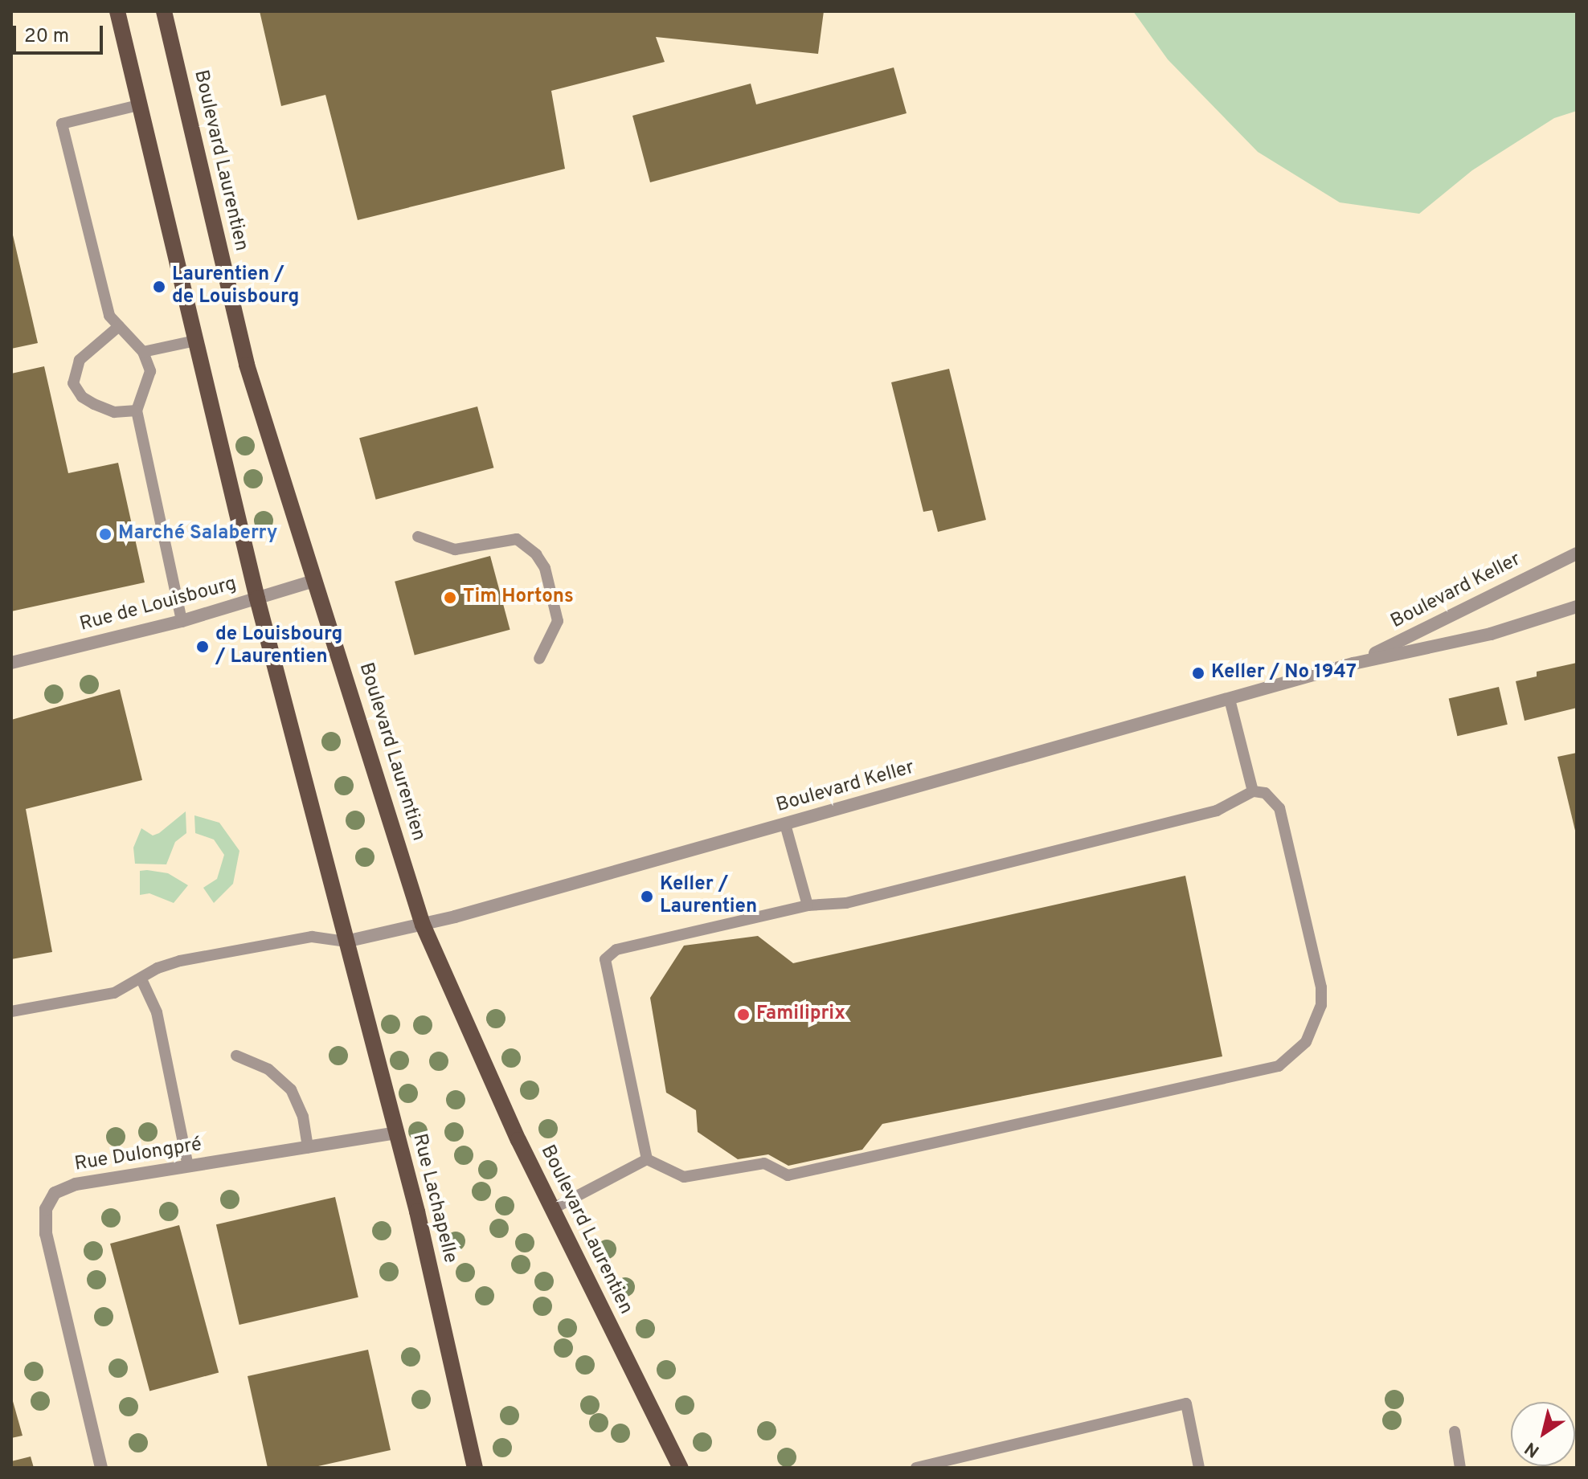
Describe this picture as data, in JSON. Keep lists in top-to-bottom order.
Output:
{
  "streets": {
    "main road": ["Boulevard Laurentien", "Rue Lachapelle"],
    "street": ["Boulevard Keller", "Rue de Louisbourg", "Rue Dulongpré"]
  },
  "crossings": [
    ["Boulevard Laurentien", "Boulevard Keller"],
    ["Boulevard Laurentien", "Rue de Louisbourg"],
    ["Boulevard Keller", "Rue Lachapelle"],
    ["Rue Dulongpré", "Rue Lachapelle"]
  ],
  "places": [
    "Laurentien / de Louisbourg",
    "Marché Salaberry",
    "Tim Hortons",
    "de Louisbourg / Laurentien",
    "Keller / No 1947",
    "Keller / Laurentien",
    "Familiprix"
  ],
  "scale_bar": "20 m",
  "north": "bottom left"
}
